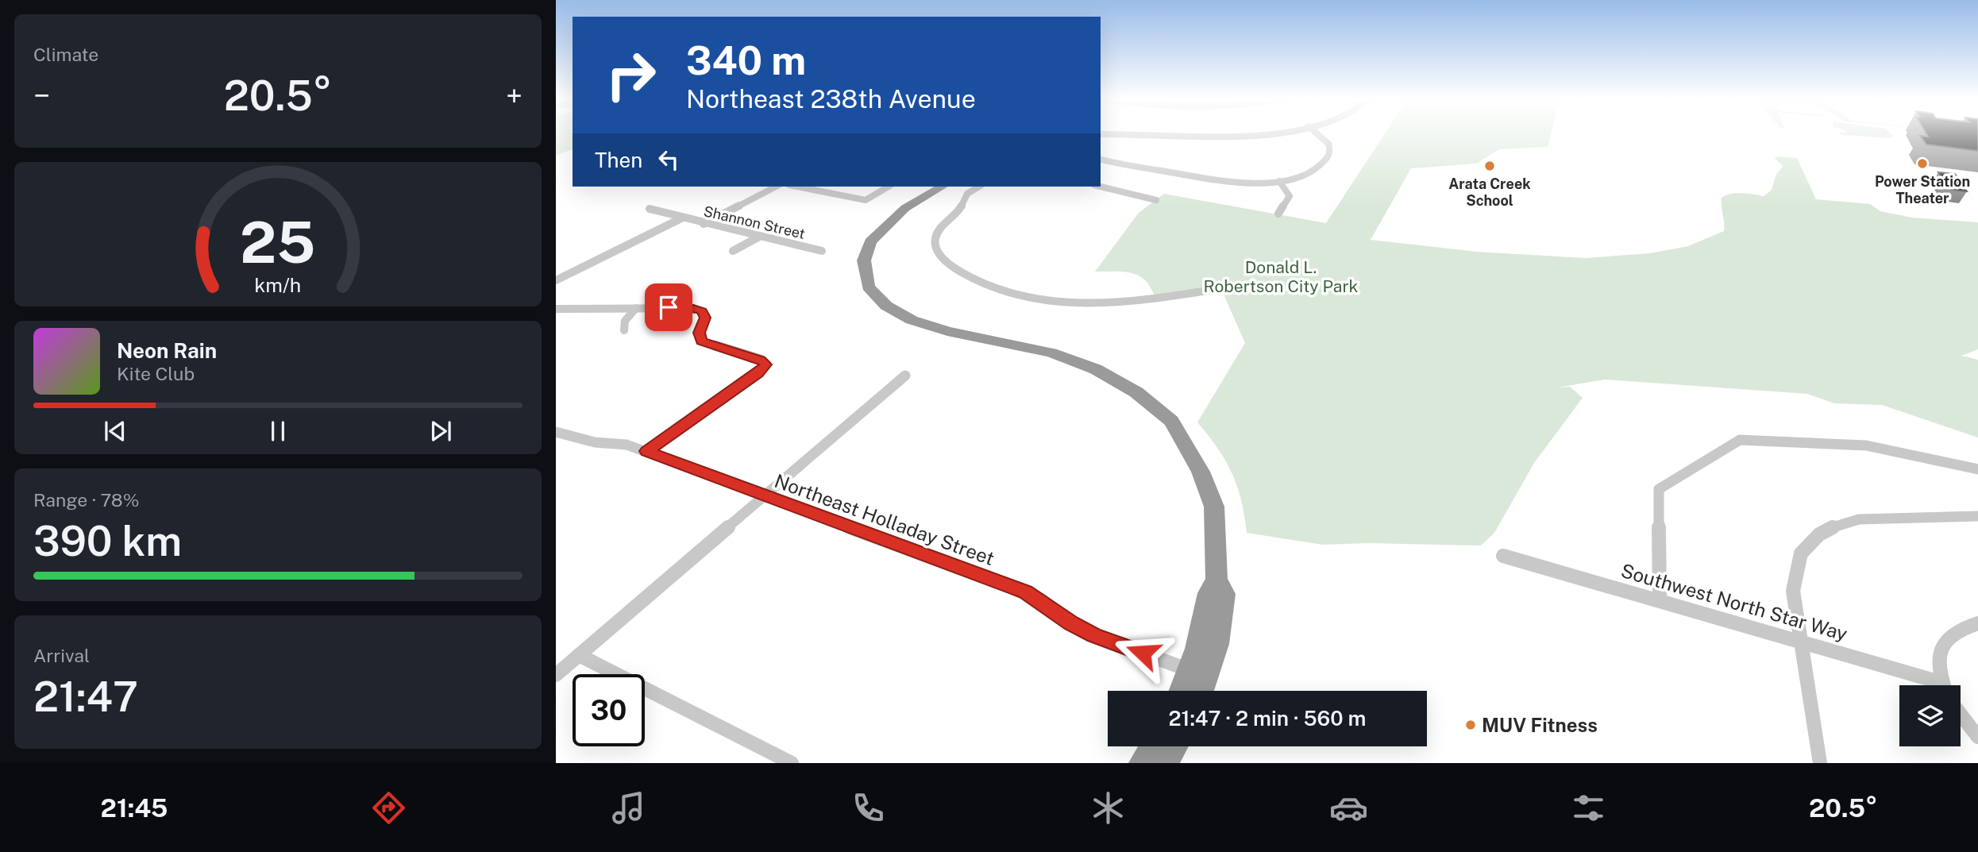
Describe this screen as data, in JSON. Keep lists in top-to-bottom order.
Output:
{
  "streets": {
    "street": ["Shannon Street", "Northeast Holladay Street", "Southwest North Star Way"]
  },
  "parks": ["Donald L. Robertson City Park"],
  "places": ["Power Station Theater", "Arata Creek School", "MUV Fitness"],
  "page": {
    "tile": [
      "Climate",
      ["Range · 78%", "390 km"],
      ["Arrival", "21:47"]
    ],
    "turn": ["340 m", "Northeast 238th Avenue"],
    "heat": ["−", "20.5°", "+"],
    "then": "Then",
    "song": ["Neon Rain", "Kite Club"],
    "limit": "30",
    "trip": "21:47 · 2 min · 560 m",
    "tabs": ["21:45", "20.5°"],
    "gauge": ["25", "km/h"]
  }
}
